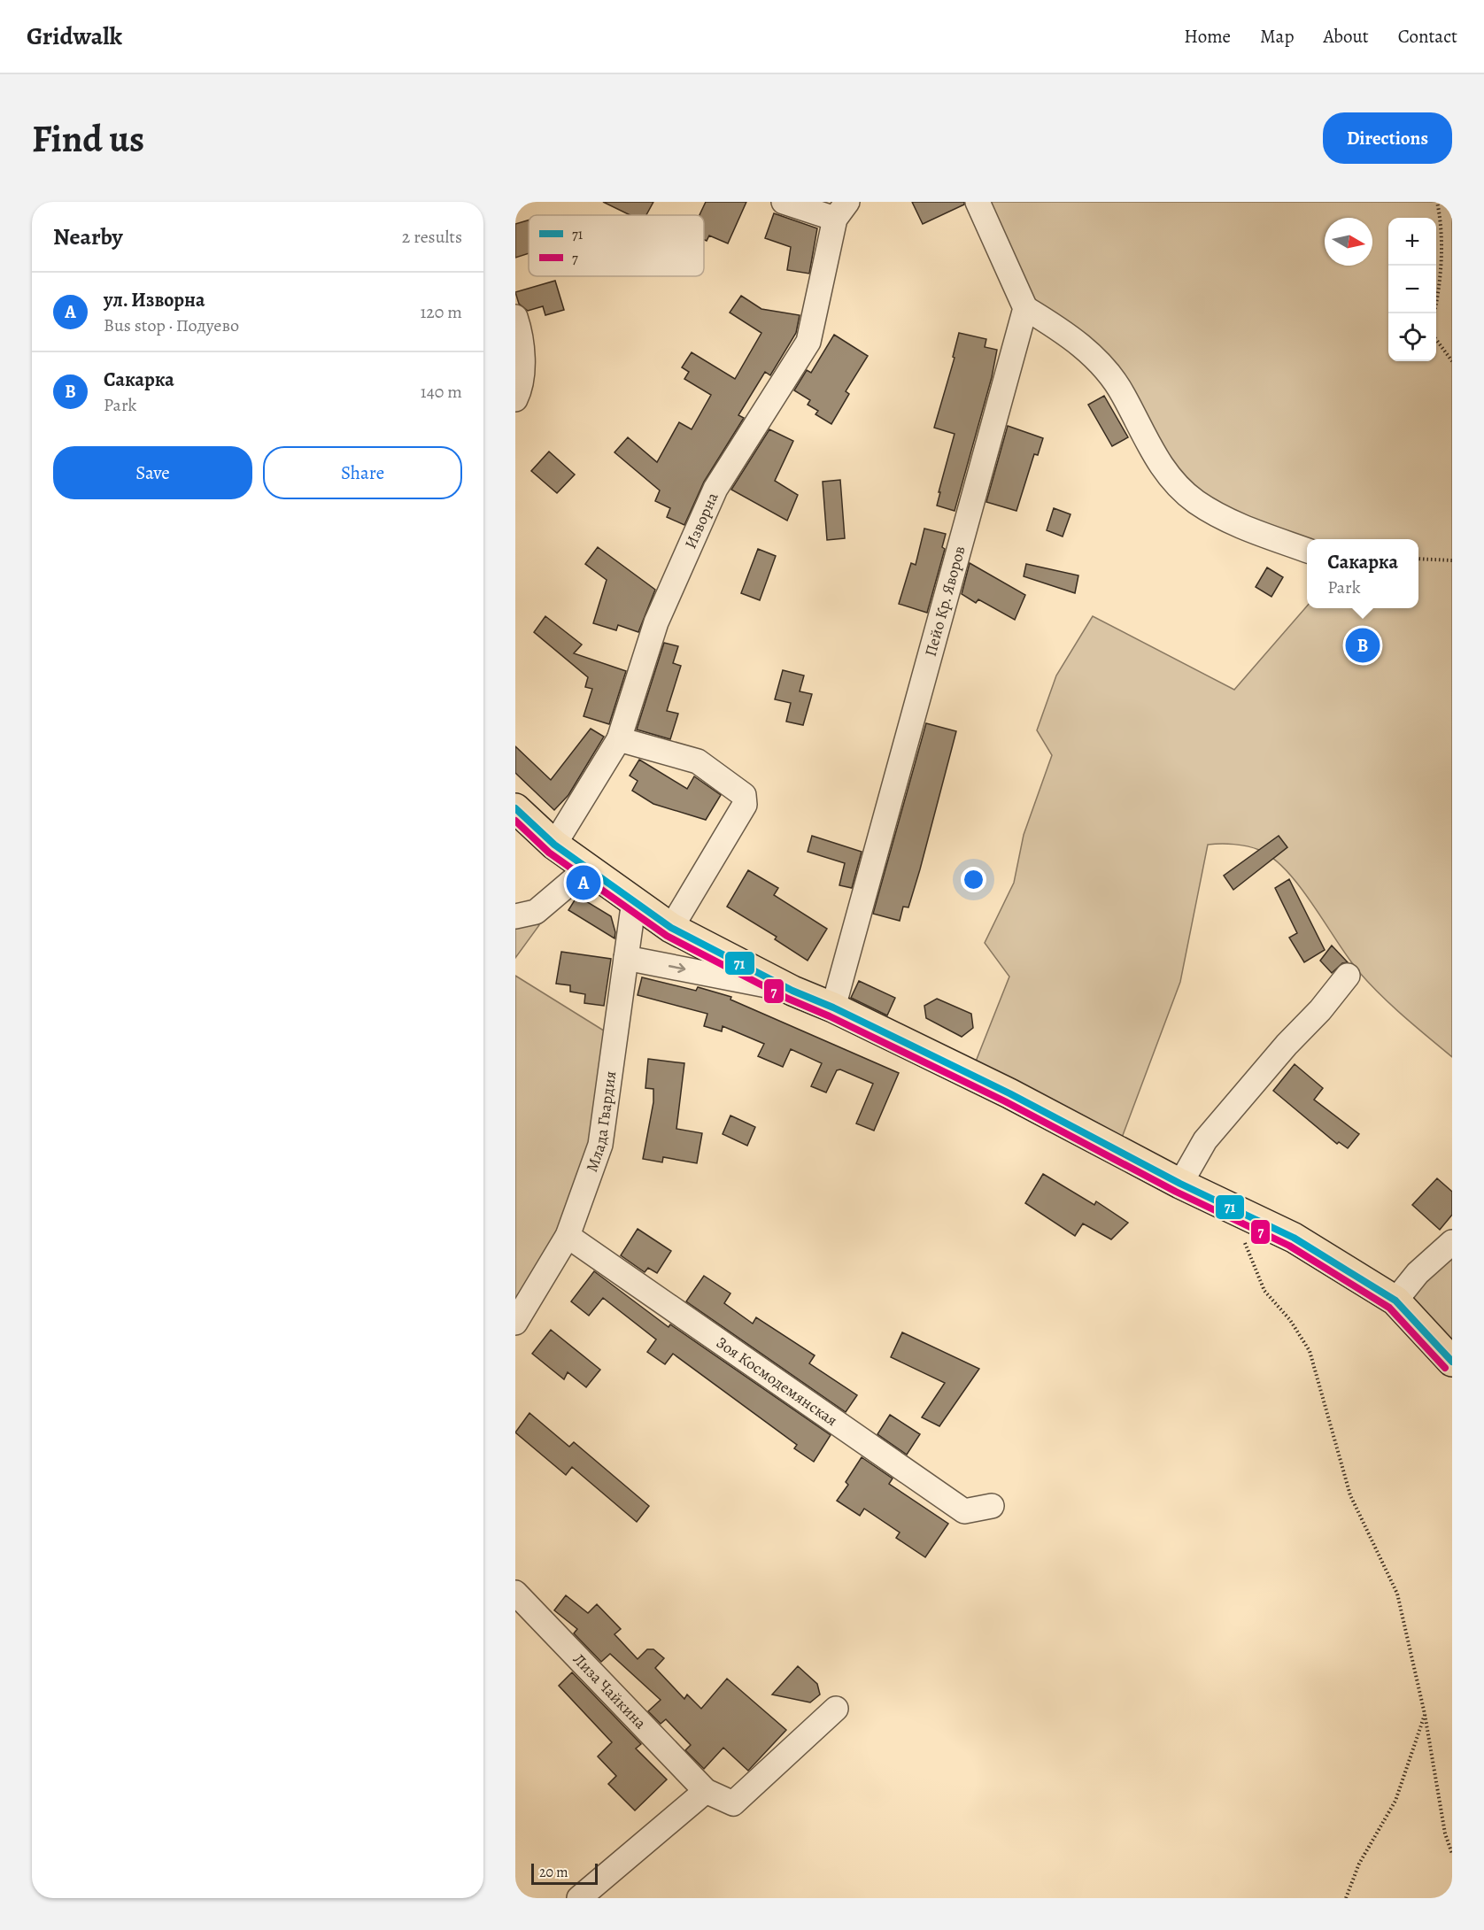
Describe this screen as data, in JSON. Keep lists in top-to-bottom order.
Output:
{
  "streets": {
    "street": [
      "Изворна",
      "Пейо Кр. Яворов",
      "Млада Гвардия",
      "Зоя Космодемянская",
      "Лиза Чайкина"
    ]
  },
  "crossings": [
    ["Млада Гвардия", "Зоя Космодемянская"]
  ],
  "lines": ["transit line 71", "transit line 7"],
  "legend": ["71", "7"],
  "scale_bar": "20 m",
  "north": "right",
  "page": {
    "header": "Gridwalk",
    "nav": [
      "Home",
      "Map",
      "About",
      "Contact"
    ],
    "buttons": [
      "Directions",
      ["Save", "Share"]
    ],
    "title": "Find us",
    "heading": ["Nearby", "2 results"],
    "map_buttons": ["+", "−"],
    "list": [
      {
        "mark": "A",
        "name": "ул. Изворна",
        "note": "Bus stop · Подуево",
        "value": "120 m"
      },
      {
        "mark": "B",
        "name": "Сакарка",
        "note": "Park",
        "value": "140 m"
      }
    ],
    "popup": ["Сакарка", "Park"],
    "pins": ["B", "A"],
    "scale": "20 m"
  }
}
